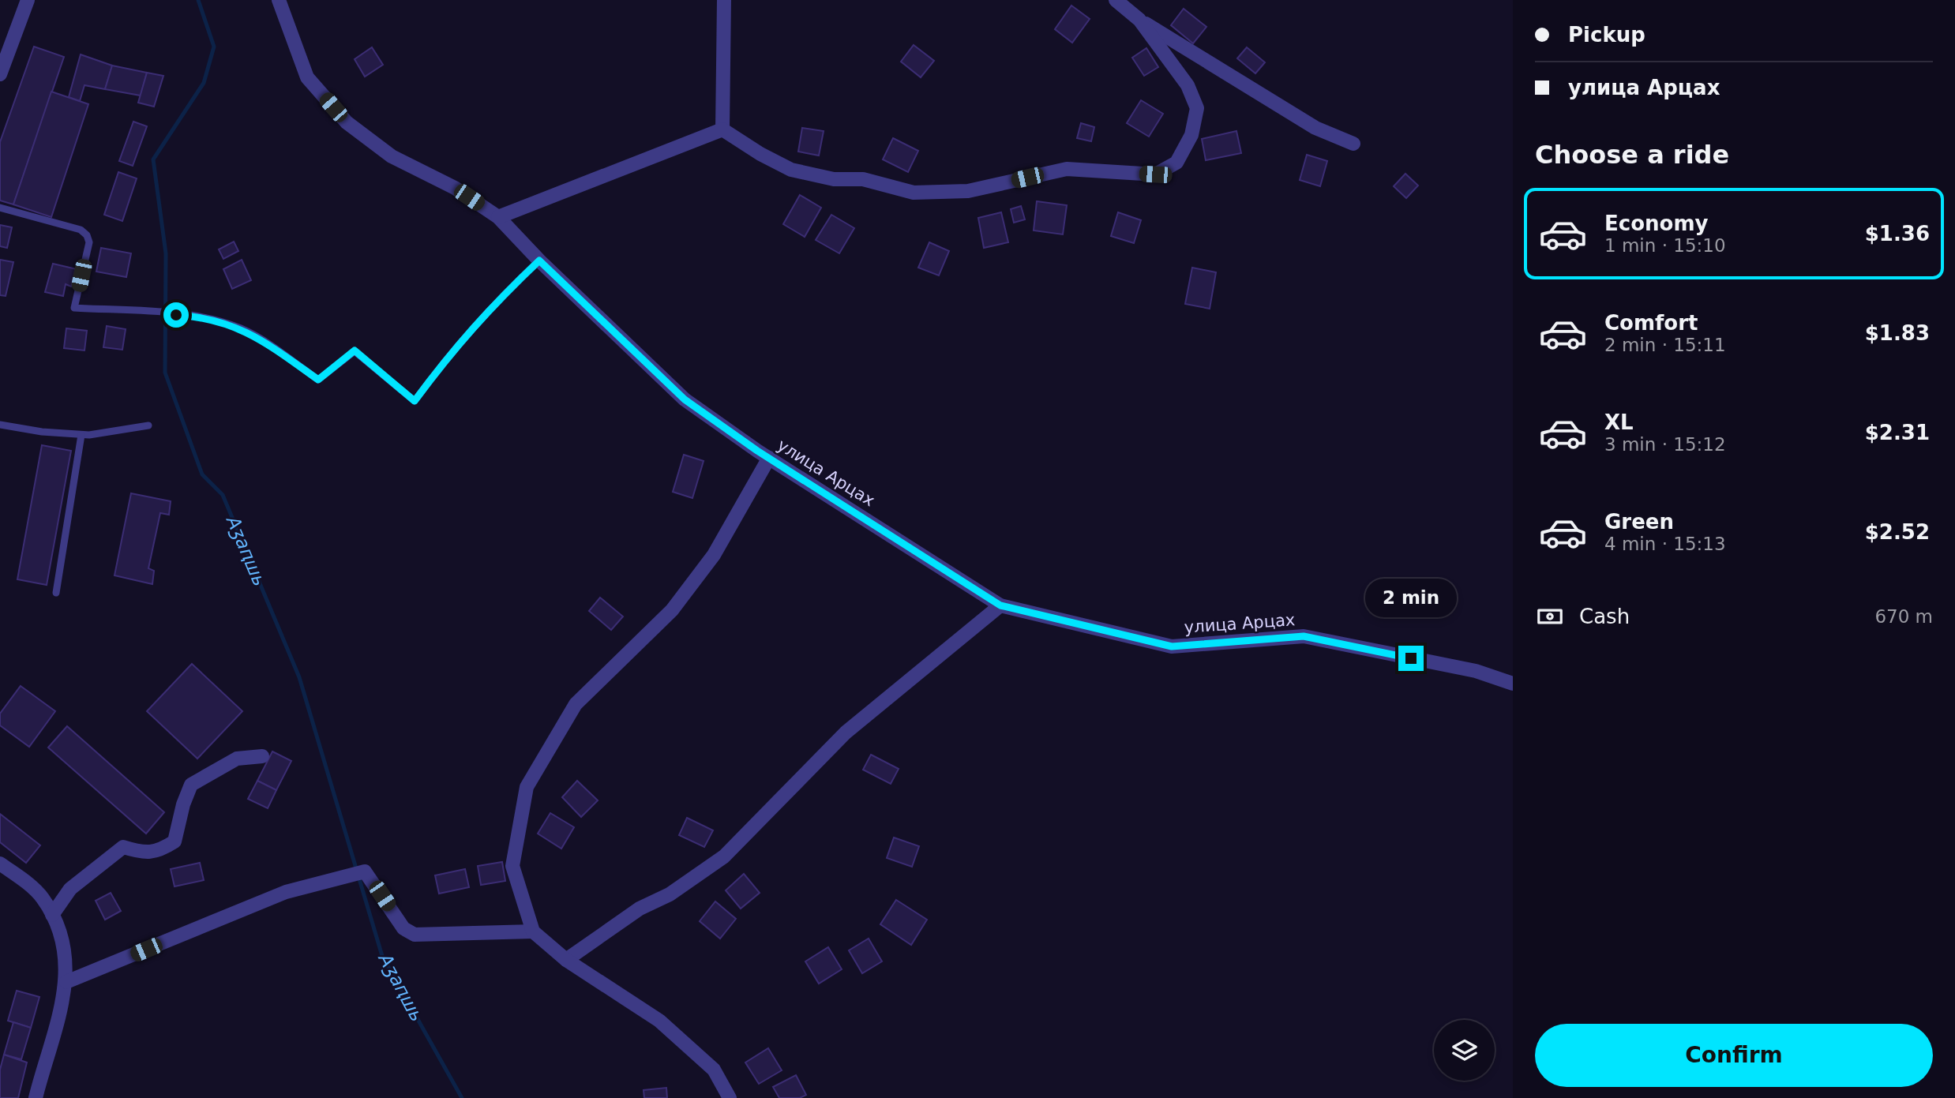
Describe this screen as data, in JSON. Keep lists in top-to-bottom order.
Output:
{
  "streets": {
    "street": ["улица Арцах"]
  },
  "water": ["Аӡаԥшь"],
  "page": {
    "banner": ["Pickup", "улица Арцах"],
    "heading": "Choose a ride",
    "list": [
      {
        "name": "Economy",
        "note": "1 min · 15:10",
        "value": "$1.36"
      },
      {
        "name": "Comfort",
        "note": "2 min · 15:11",
        "value": "$1.83"
      },
      {
        "name": "XL",
        "note": "3 min · 15:12",
        "value": "$2.31"
      },
      {
        "name": "Green",
        "note": "4 min · 15:13",
        "value": "$2.52"
      }
    ],
    "bubble": "2 min",
    "pay": ["Cash", "670 m"],
    "buttons": "Confirm"
  }
}
